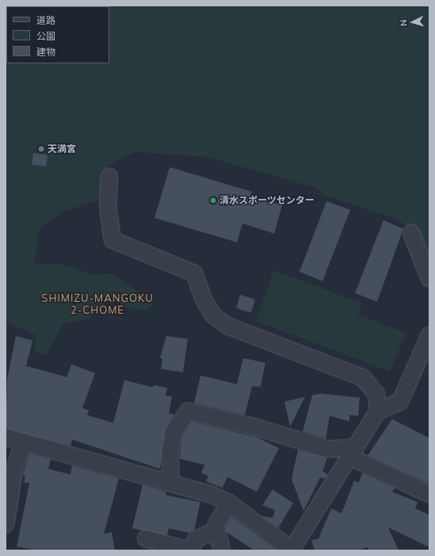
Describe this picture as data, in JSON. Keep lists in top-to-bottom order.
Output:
{
  "districts": ["SHIMIZU-MANGOKU 2-CHOME"],
  "places": ["天満宮", "清水スポーツセンター"],
  "legend": ["道路", "公園", "建物"],
  "north": "left"
}
